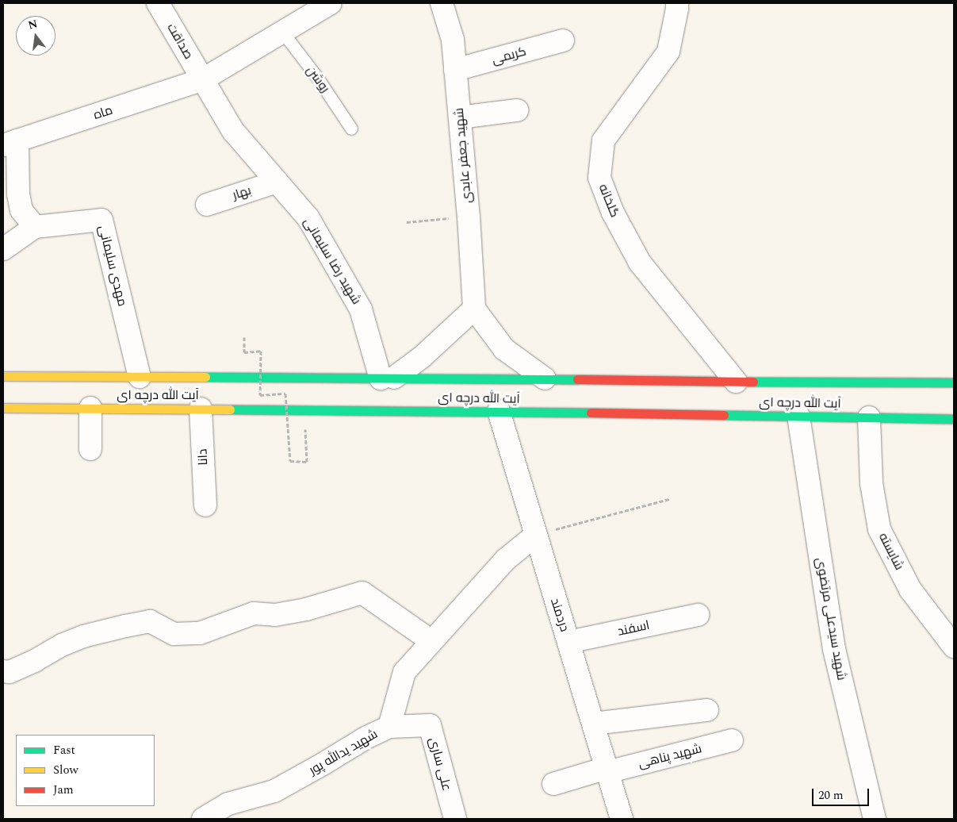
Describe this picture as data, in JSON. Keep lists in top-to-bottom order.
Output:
{
  "streets": {
    "main road": ["آیت الله درچه ای"],
    "street": [
      "صداقت",
      "کریمی",
      "ماه",
      "شهید جعفر عابدی",
      "بهار",
      "گلخانه",
      "شهید رضا سلیمانی",
      "مهدی سلیمانی",
      "دانا",
      "شایسته",
      "دردمند",
      "شهید سیدعلی مرتضوی",
      "اسفند",
      "شهید یدالله پور",
      "شهید پناهی",
      "علی ساری"
    ],
    "lane": ["روشن"]
  },
  "crossings": [
    ["صداقت", "ماه"],
    ["صداقت", "شهید رضا سلیمانی"],
    ["کریمی", "شهید جعفر عابدی"],
    ["ماه", "شهید رضا سلیمانی"],
    ["بهار", "شهید رضا سلیمانی"],
    ["گلخانه", "آیت الله درچه ای"],
    ["شهید رضا سلیمانی", "آیت الله درچه ای"],
    ["مهدی سلیمانی", "آیت الله درچه ای"],
    ["آیت الله درچه ای", "دانا"],
    ["آیت الله درچه ای", "شایسته"],
    ["آیت الله درچه ای", "دردمند"],
    ["آیت الله درچه ای", "شهید سیدعلی مرتضوی"],
    ["دردمند", "اسفند"],
    ["دردمند", "شهید یدالله پور"],
    ["دردمند", "شهید پناهی"],
    ["شهید یدالله پور", "علی ساری"]
  ],
  "legend": ["Fast", "Slow", "Jam"],
  "scale_bar": "20 m",
  "north": "top"
}
